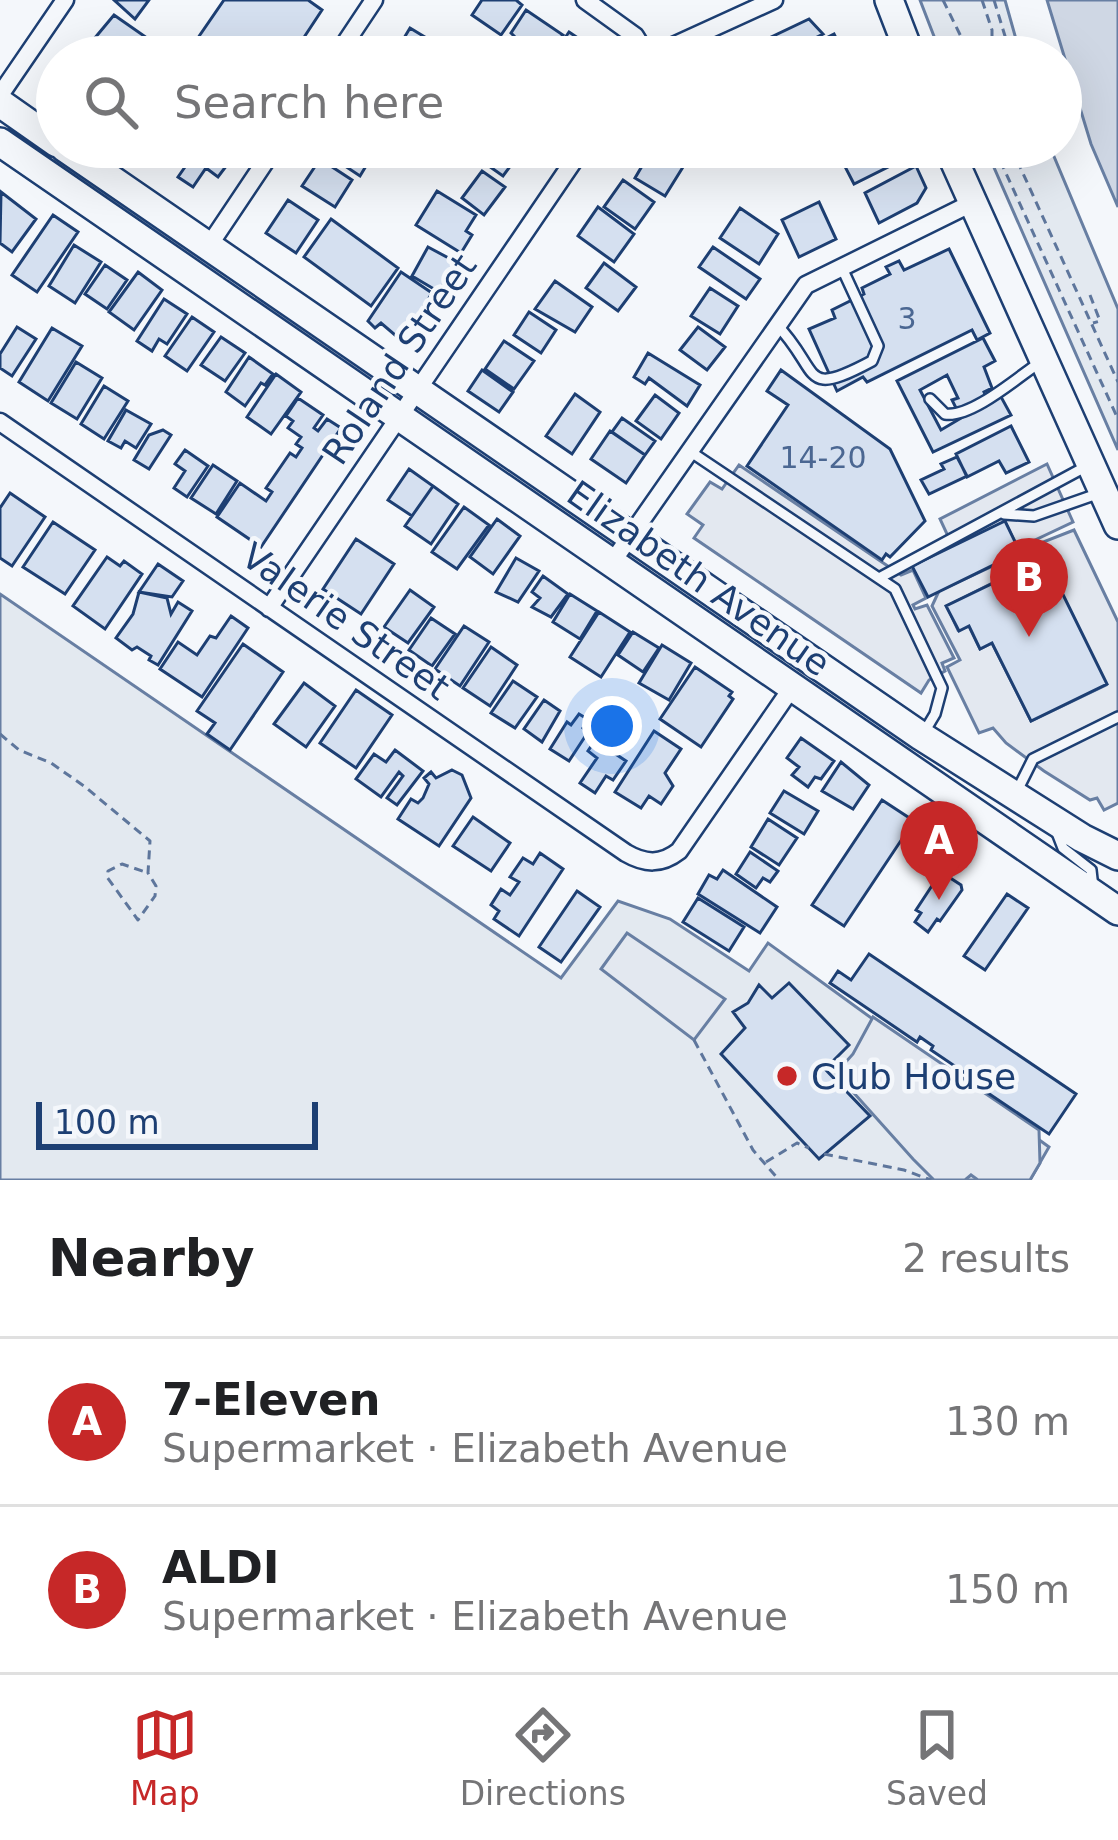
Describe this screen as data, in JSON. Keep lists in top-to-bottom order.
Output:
{
  "streets": {
    "main road": ["Elizabeth Avenue"],
    "street": ["Roland Street", "Valerie Street"]
  },
  "crossings": [
    ["Roland Street", "Elizabeth Avenue"],
    ["Roland Street", "Valerie Street"],
    ["Elizabeth Avenue", "Valerie Street"]
  ],
  "places": ["Club House"],
  "house_numbers": ["3", "14-20"],
  "scale_bar": "100 m",
  "page": {
    "search": "Search here",
    "pins": ["B", "A"],
    "scale": "100 m",
    "heading": ["Nearby", "2 results"],
    "list": [
      {
        "mark": "A",
        "name": "7-Eleven",
        "note": "Supermarket · Elizabeth Avenue",
        "value": "130 m"
      },
      {
        "mark": "B",
        "name": "ALDI",
        "note": "Supermarket · Elizabeth Avenue",
        "value": "150 m"
      }
    ],
    "nav": ["Map", "Directions", "Saved"]
  }
}
